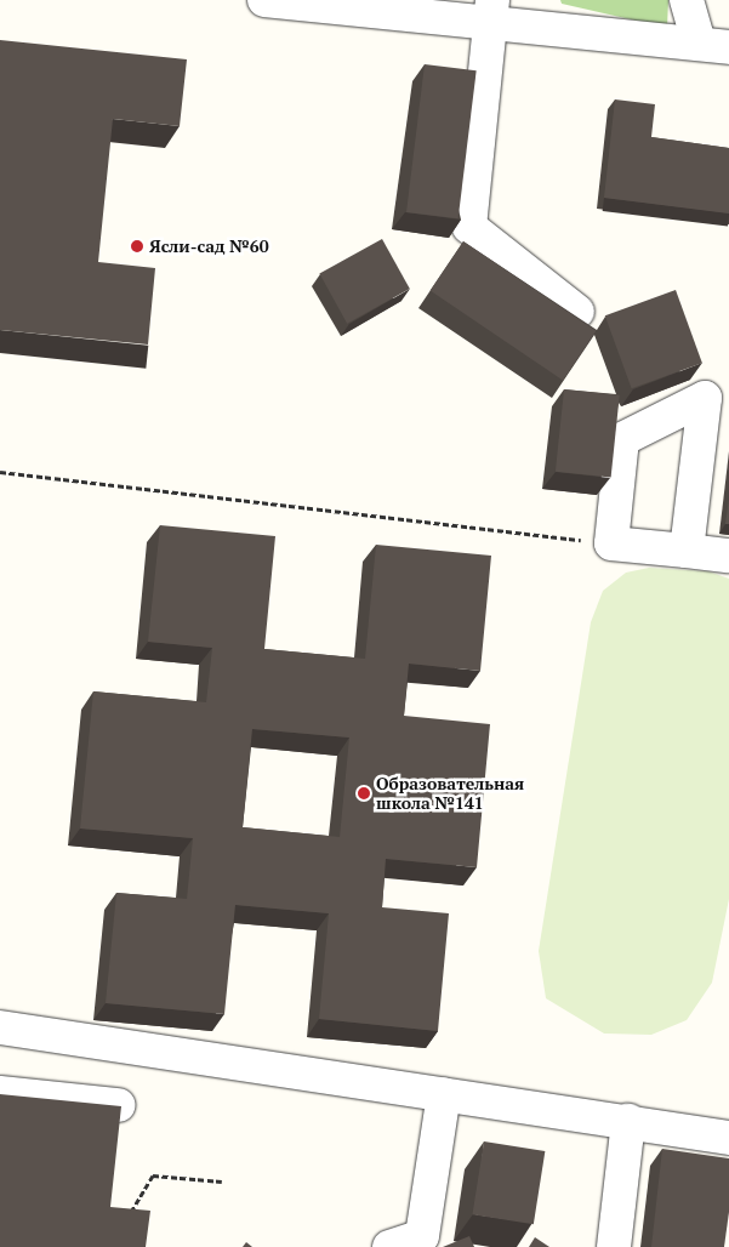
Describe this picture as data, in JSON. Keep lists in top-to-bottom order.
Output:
{
  "places": ["Ясли-сад №60", "Образовательная школа №141"]
}
